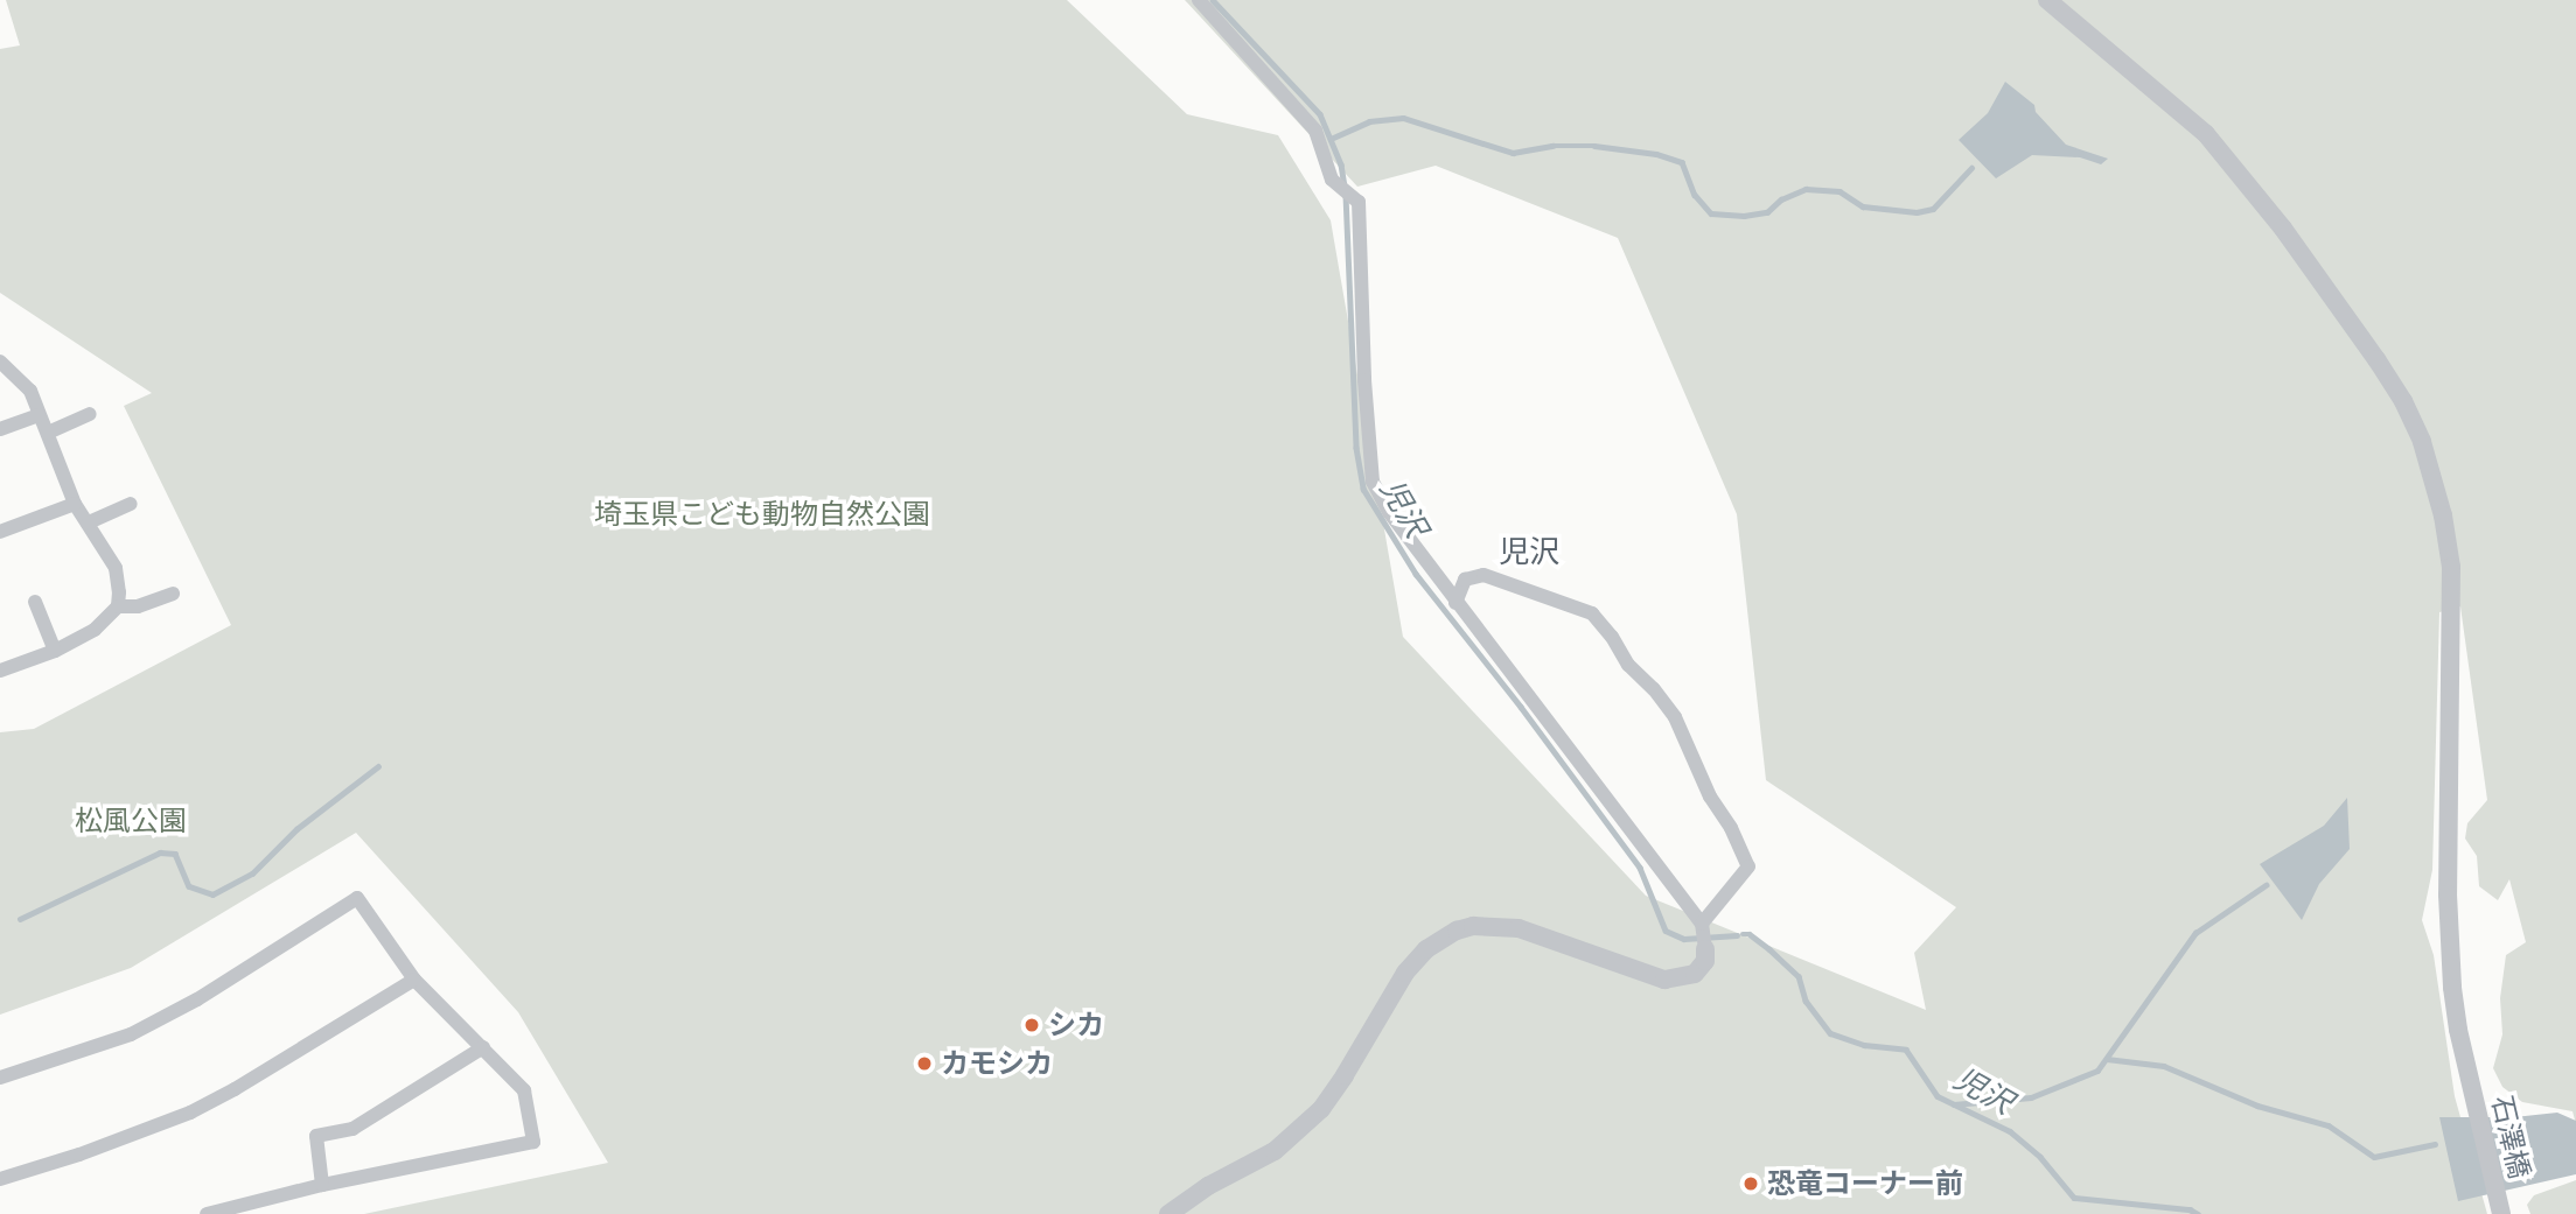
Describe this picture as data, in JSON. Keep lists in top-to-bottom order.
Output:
{
  "streets": {
    "street": ["石澤橋"]
  },
  "districts": ["児沢"],
  "water": ["児沢"],
  "parks": ["埼玉県こども動物自然公園", "松風公園"],
  "places": ["シカ", "カモシカ", "恐竜コーナー前"]
}
